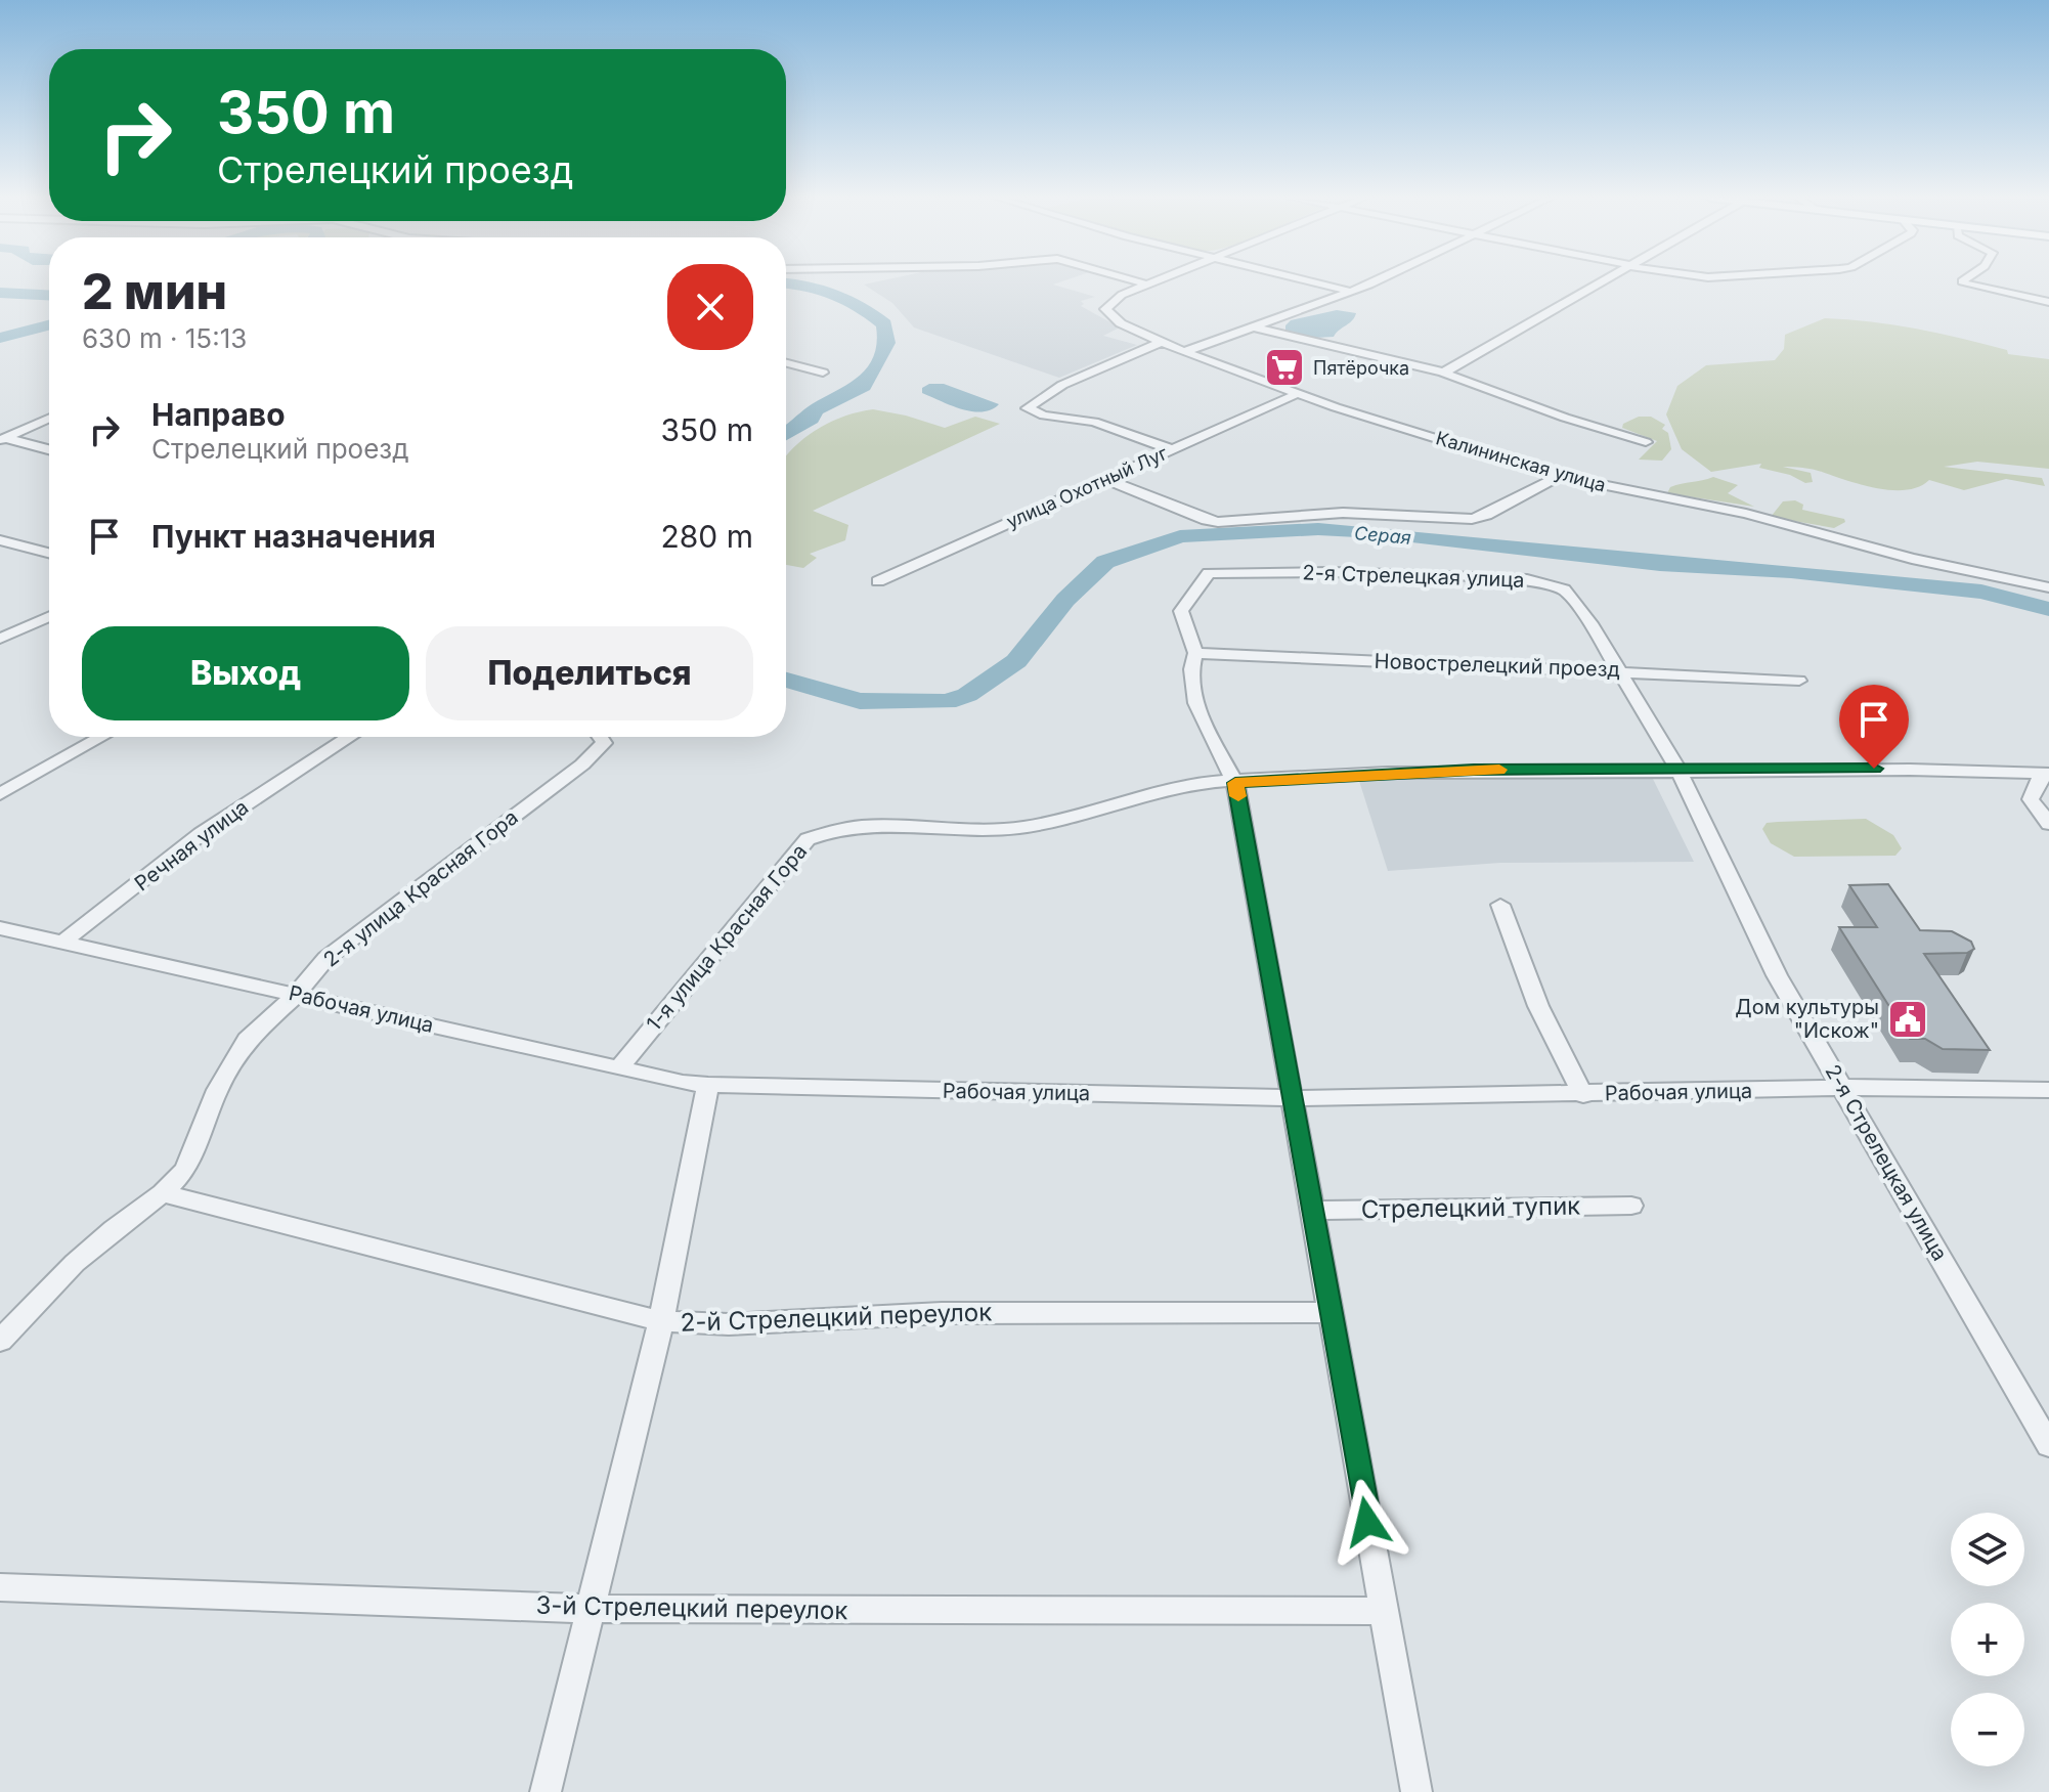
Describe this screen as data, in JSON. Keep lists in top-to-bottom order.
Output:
{
  "streets": {
    "street": [
      "Калининская улица",
      "улица Охотный Луг",
      "2-я Стрелецкая улица",
      "Новострелецкий проезд",
      "Речная улица",
      "2-я улица Красная Гора",
      "1-я улица Красная Гора",
      "Рабочая улица",
      "Стрелецкий тупик",
      "2-й Стрелецкий переулок",
      "3-й Стрелецкий переулок"
    ]
  },
  "crossings": [
    ["Калининская улица", "улица Охотный Луг"],
    ["2-я Стрелецкая улица", "Новострелецкий проезд"],
    ["2-я Стрелецкая улица", "1-я улица Красная Гора"],
    ["2-я Стрелецкая улица", "Рабочая улица"],
    ["Речная улица", "Рабочая улица"],
    ["2-я улица Красная Гора", "Рабочая улица"],
    ["2-я улица Красная Гора", "2-й Стрелецкий переулок"],
    ["1-я улица Красная Гора", "Рабочая улица"]
  ],
  "water": ["Серая"],
  "places": {
    "supermarket": ["Пятёрочка"],
    "public building": ["Дом культуры \"Искож\""]
  },
  "page": {
    "turn": ["350 m", "Стрелецкий проезд"],
    "heading": ["2 мин", "630 m · 15:13"],
    "list": [
      {
        "name": "Направо",
        "note": "Стрелецкий проезд",
        "value": "350 m"
      },
      {
        "name": "Пункт назначения",
        "value": "280 m"
      }
    ],
    "buttons": ["Выход", "Поделиться"],
    "map_buttons": ["+", "−"]
  }
}
